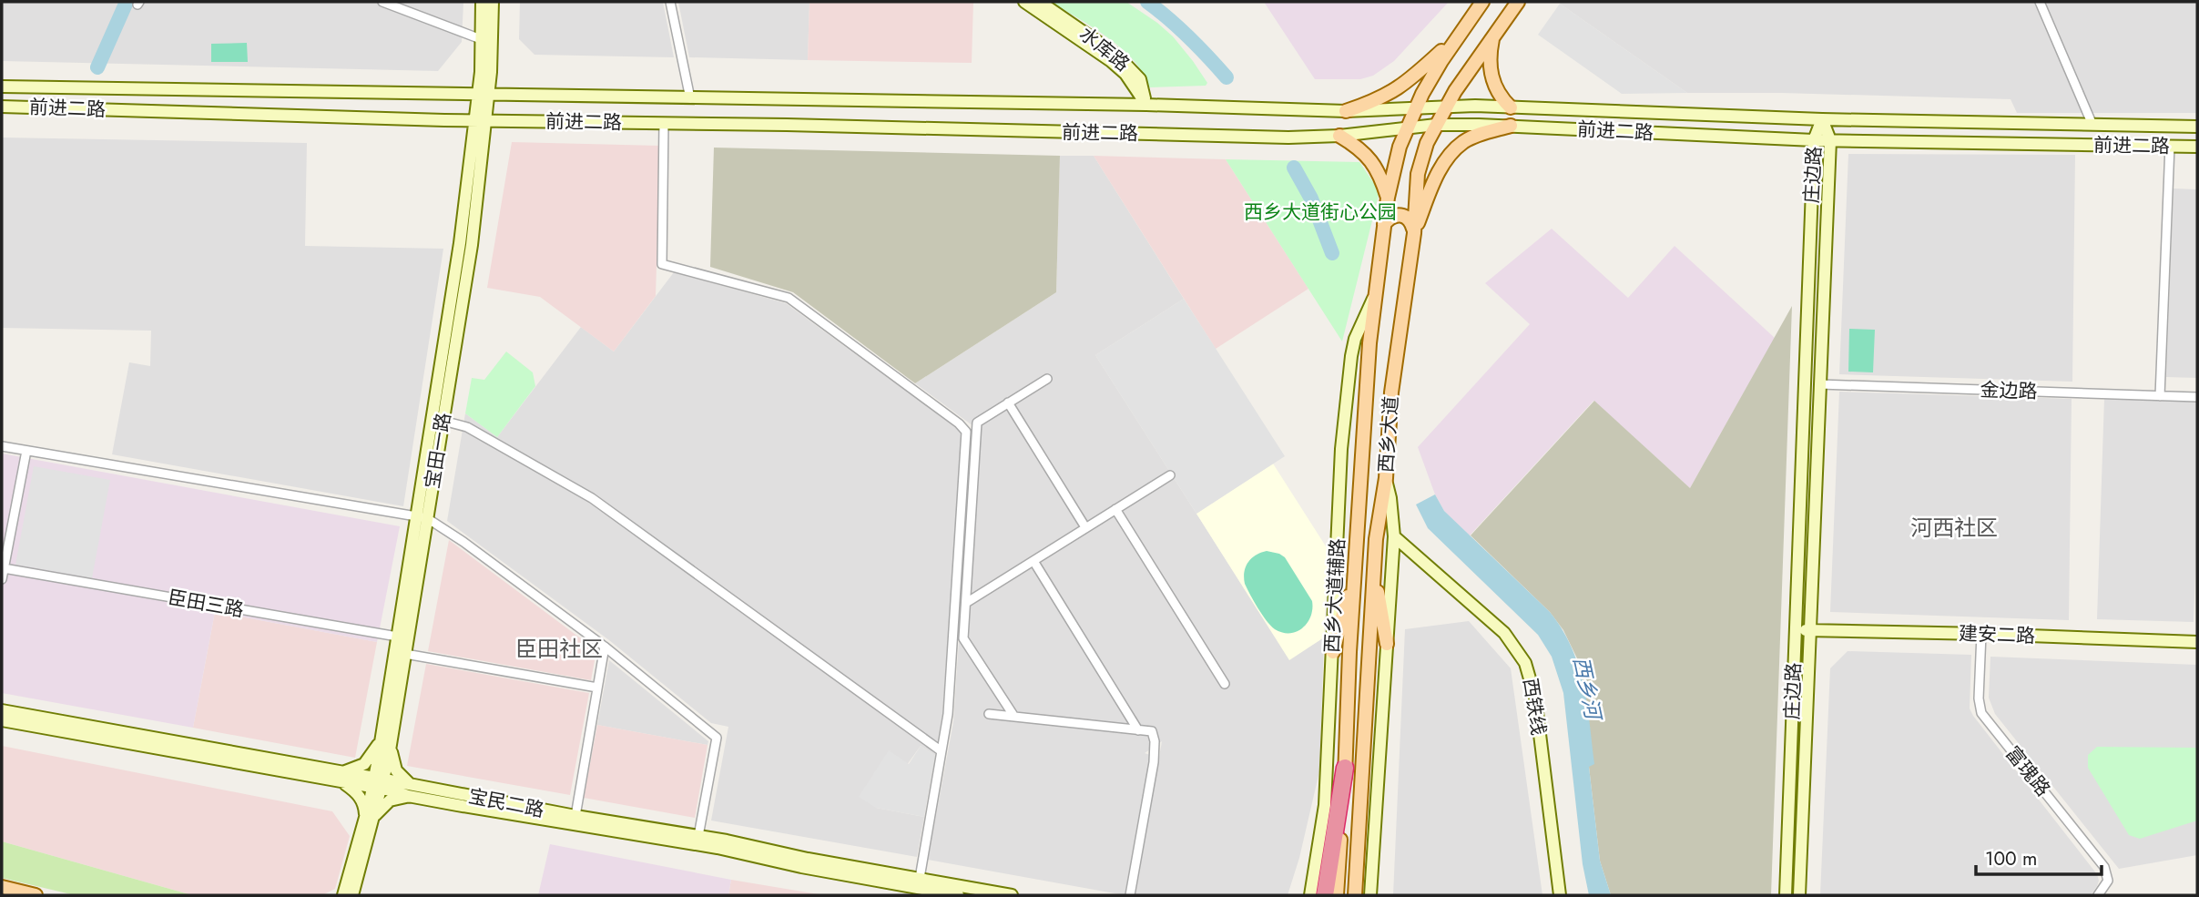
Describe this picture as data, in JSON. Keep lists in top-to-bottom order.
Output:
{
  "streets": {
    "main road": [
      "水库路",
      "前进二路",
      "庄边路",
      "西乡大道",
      "宝田一路",
      "西乡大道辅路",
      "建安二路",
      "西铁线",
      "宝民二路"
    ],
    "street": ["金边路", "臣田三路", "富瑰路"]
  },
  "crossings": [
    ["水库路", "前进二路"],
    ["前进二路", "庄边路"],
    ["前进二路", "西乡大道"],
    ["前进二路", "宝田一路"],
    ["庄边路", "金边路"],
    ["庄边路", "建安二路"],
    ["西乡大道", "西乡大道辅路"],
    ["宝田一路", "臣田三路"],
    ["宝田一路", "宝民二路"],
    ["建安二路", "富瑰路"]
  ],
  "districts": ["河西社区", "臣田社区"],
  "water": ["西乡河"],
  "parks": ["西乡大道街心公园"],
  "scale_bar": "100 m"
}
